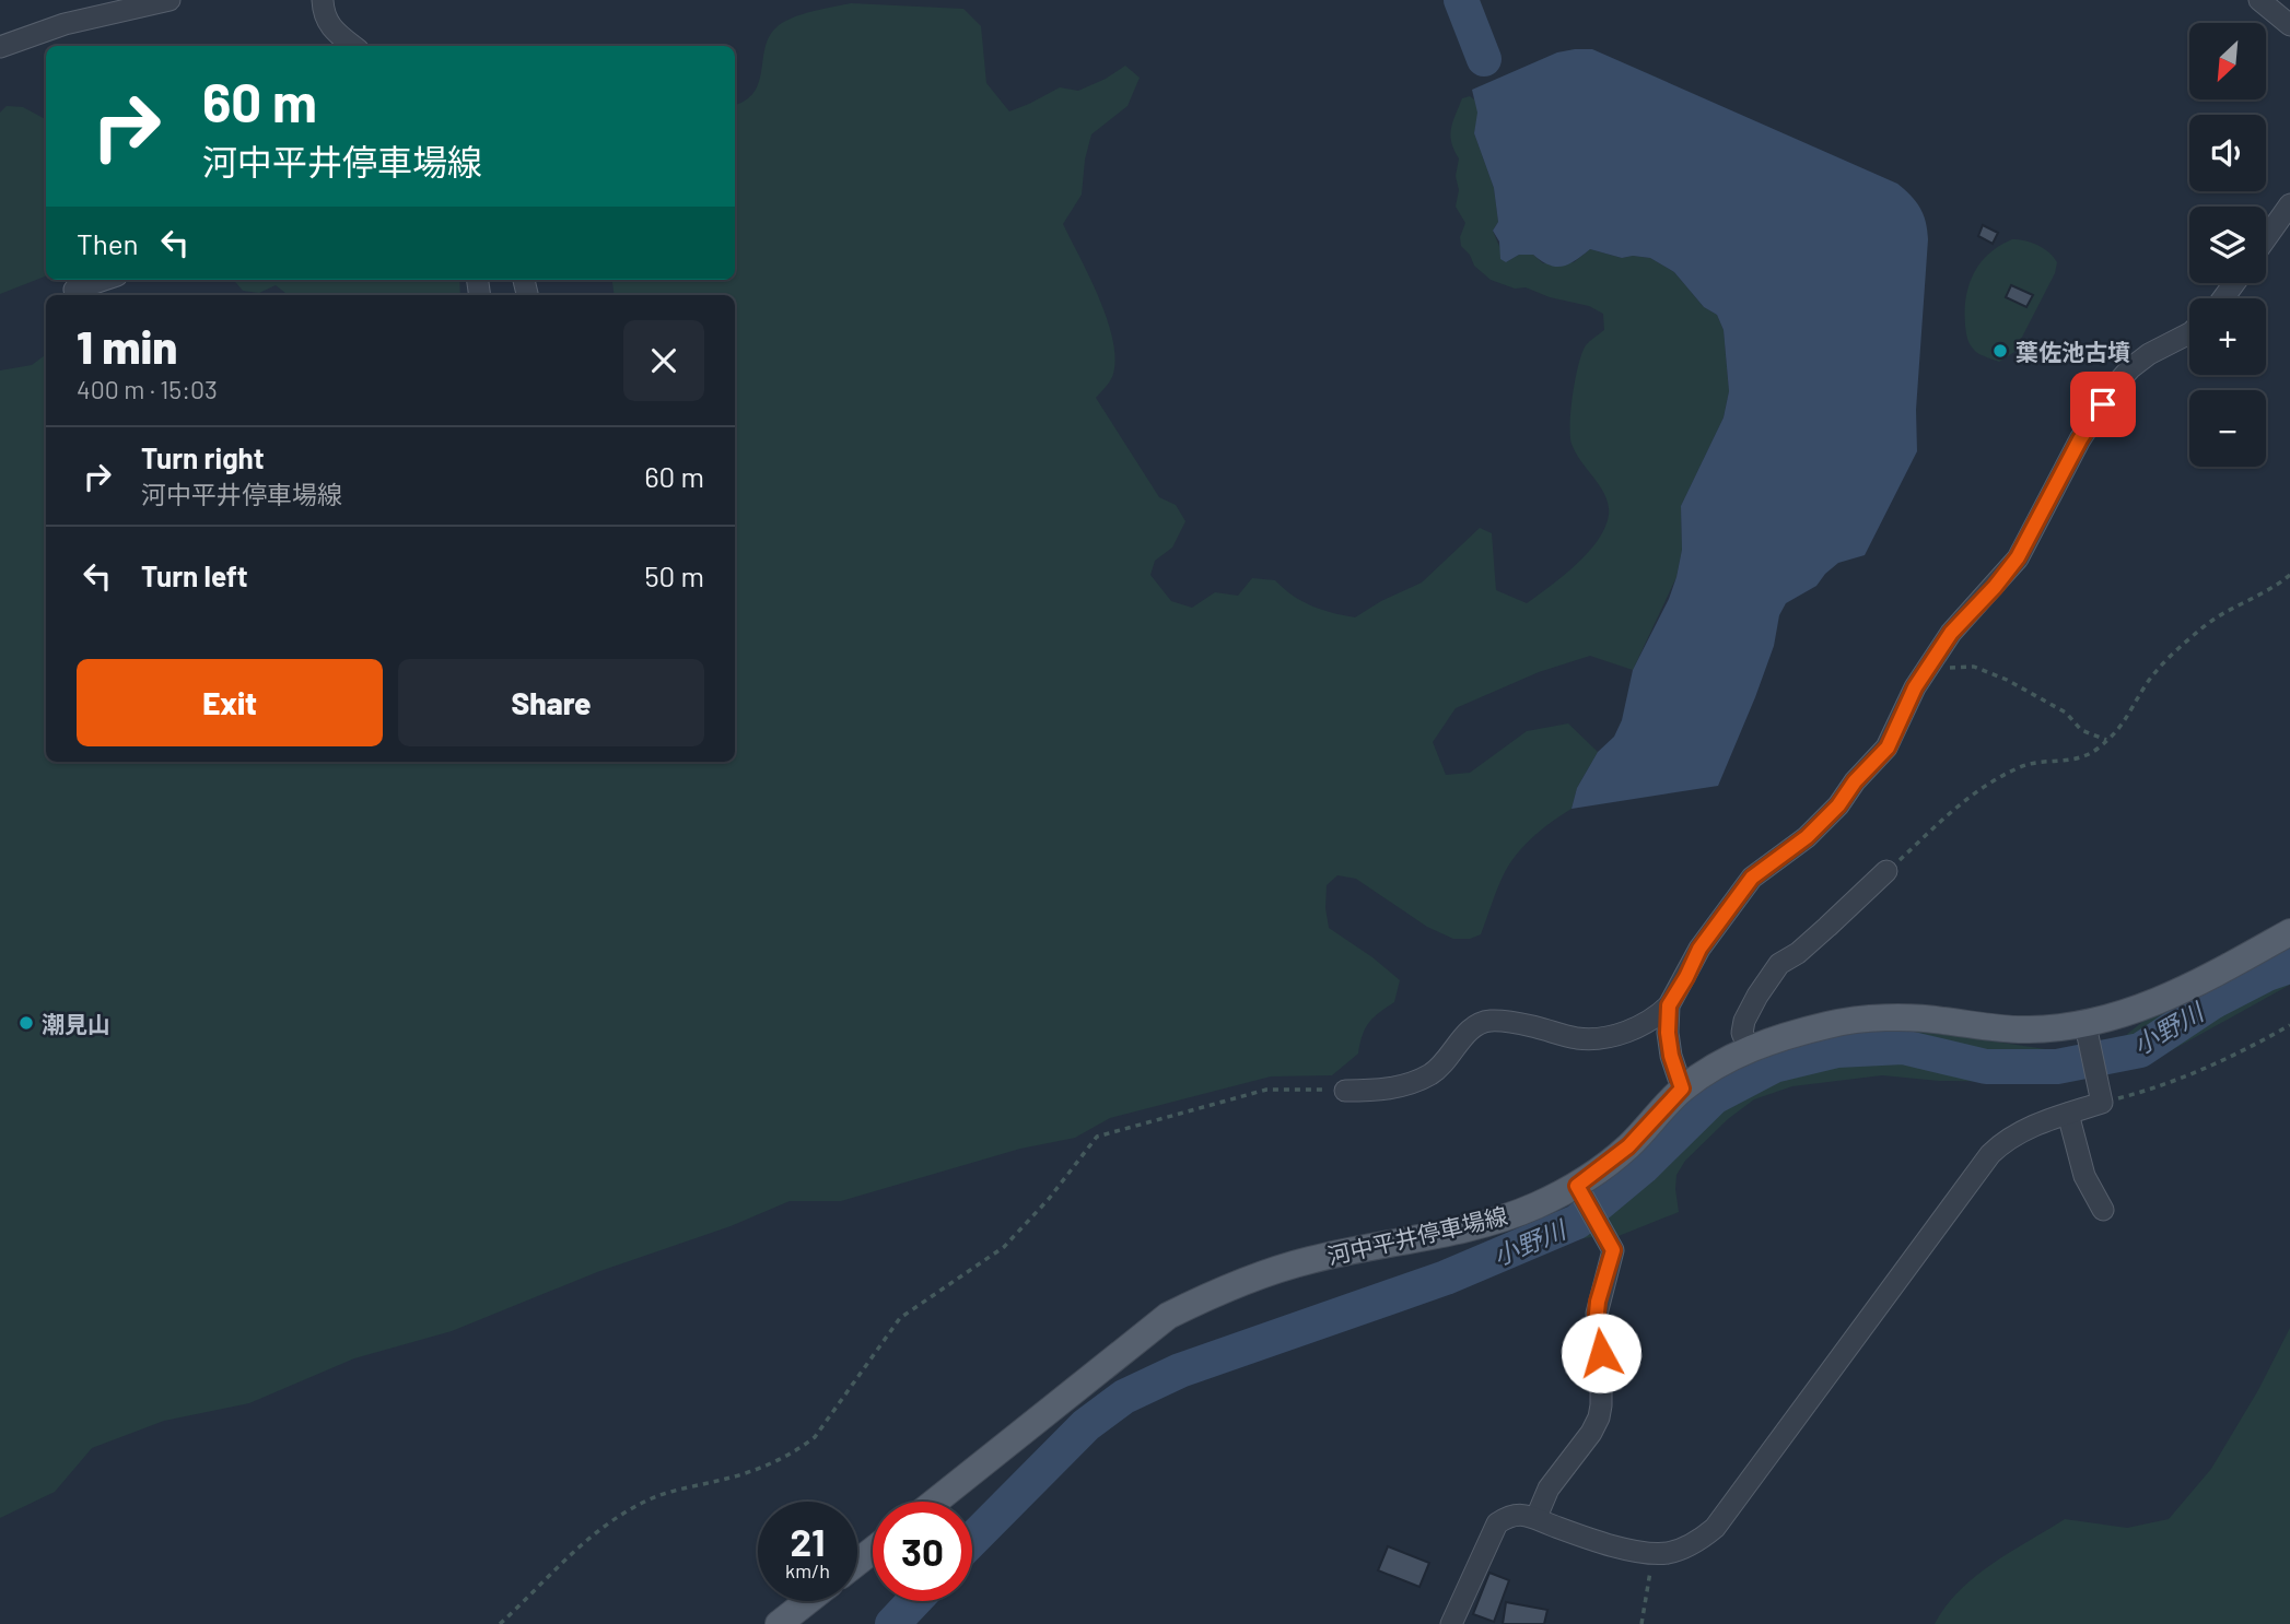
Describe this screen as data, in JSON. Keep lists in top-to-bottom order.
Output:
{
  "streets": {
    "main road": ["河中平井停車場線"]
  },
  "water": ["小野川"],
  "places": ["葉佐池古墳", "潮見山"],
  "north": "bottom left",
  "page": {
    "map_buttons": ["+", "−"],
    "turn": ["60 m", "河中平井停車場線"],
    "then": "Then",
    "heading": ["1 min", "400 m · 15:03"],
    "list": [
      {
        "name": "Turn right",
        "note": "河中平井停車場線",
        "value": "60 m"
      },
      {
        "name": "Turn left",
        "value": "50 m"
      }
    ],
    "buttons": ["Exit", "Share"],
    "speed": "21 km/h",
    "limit": "30"
  }
}
